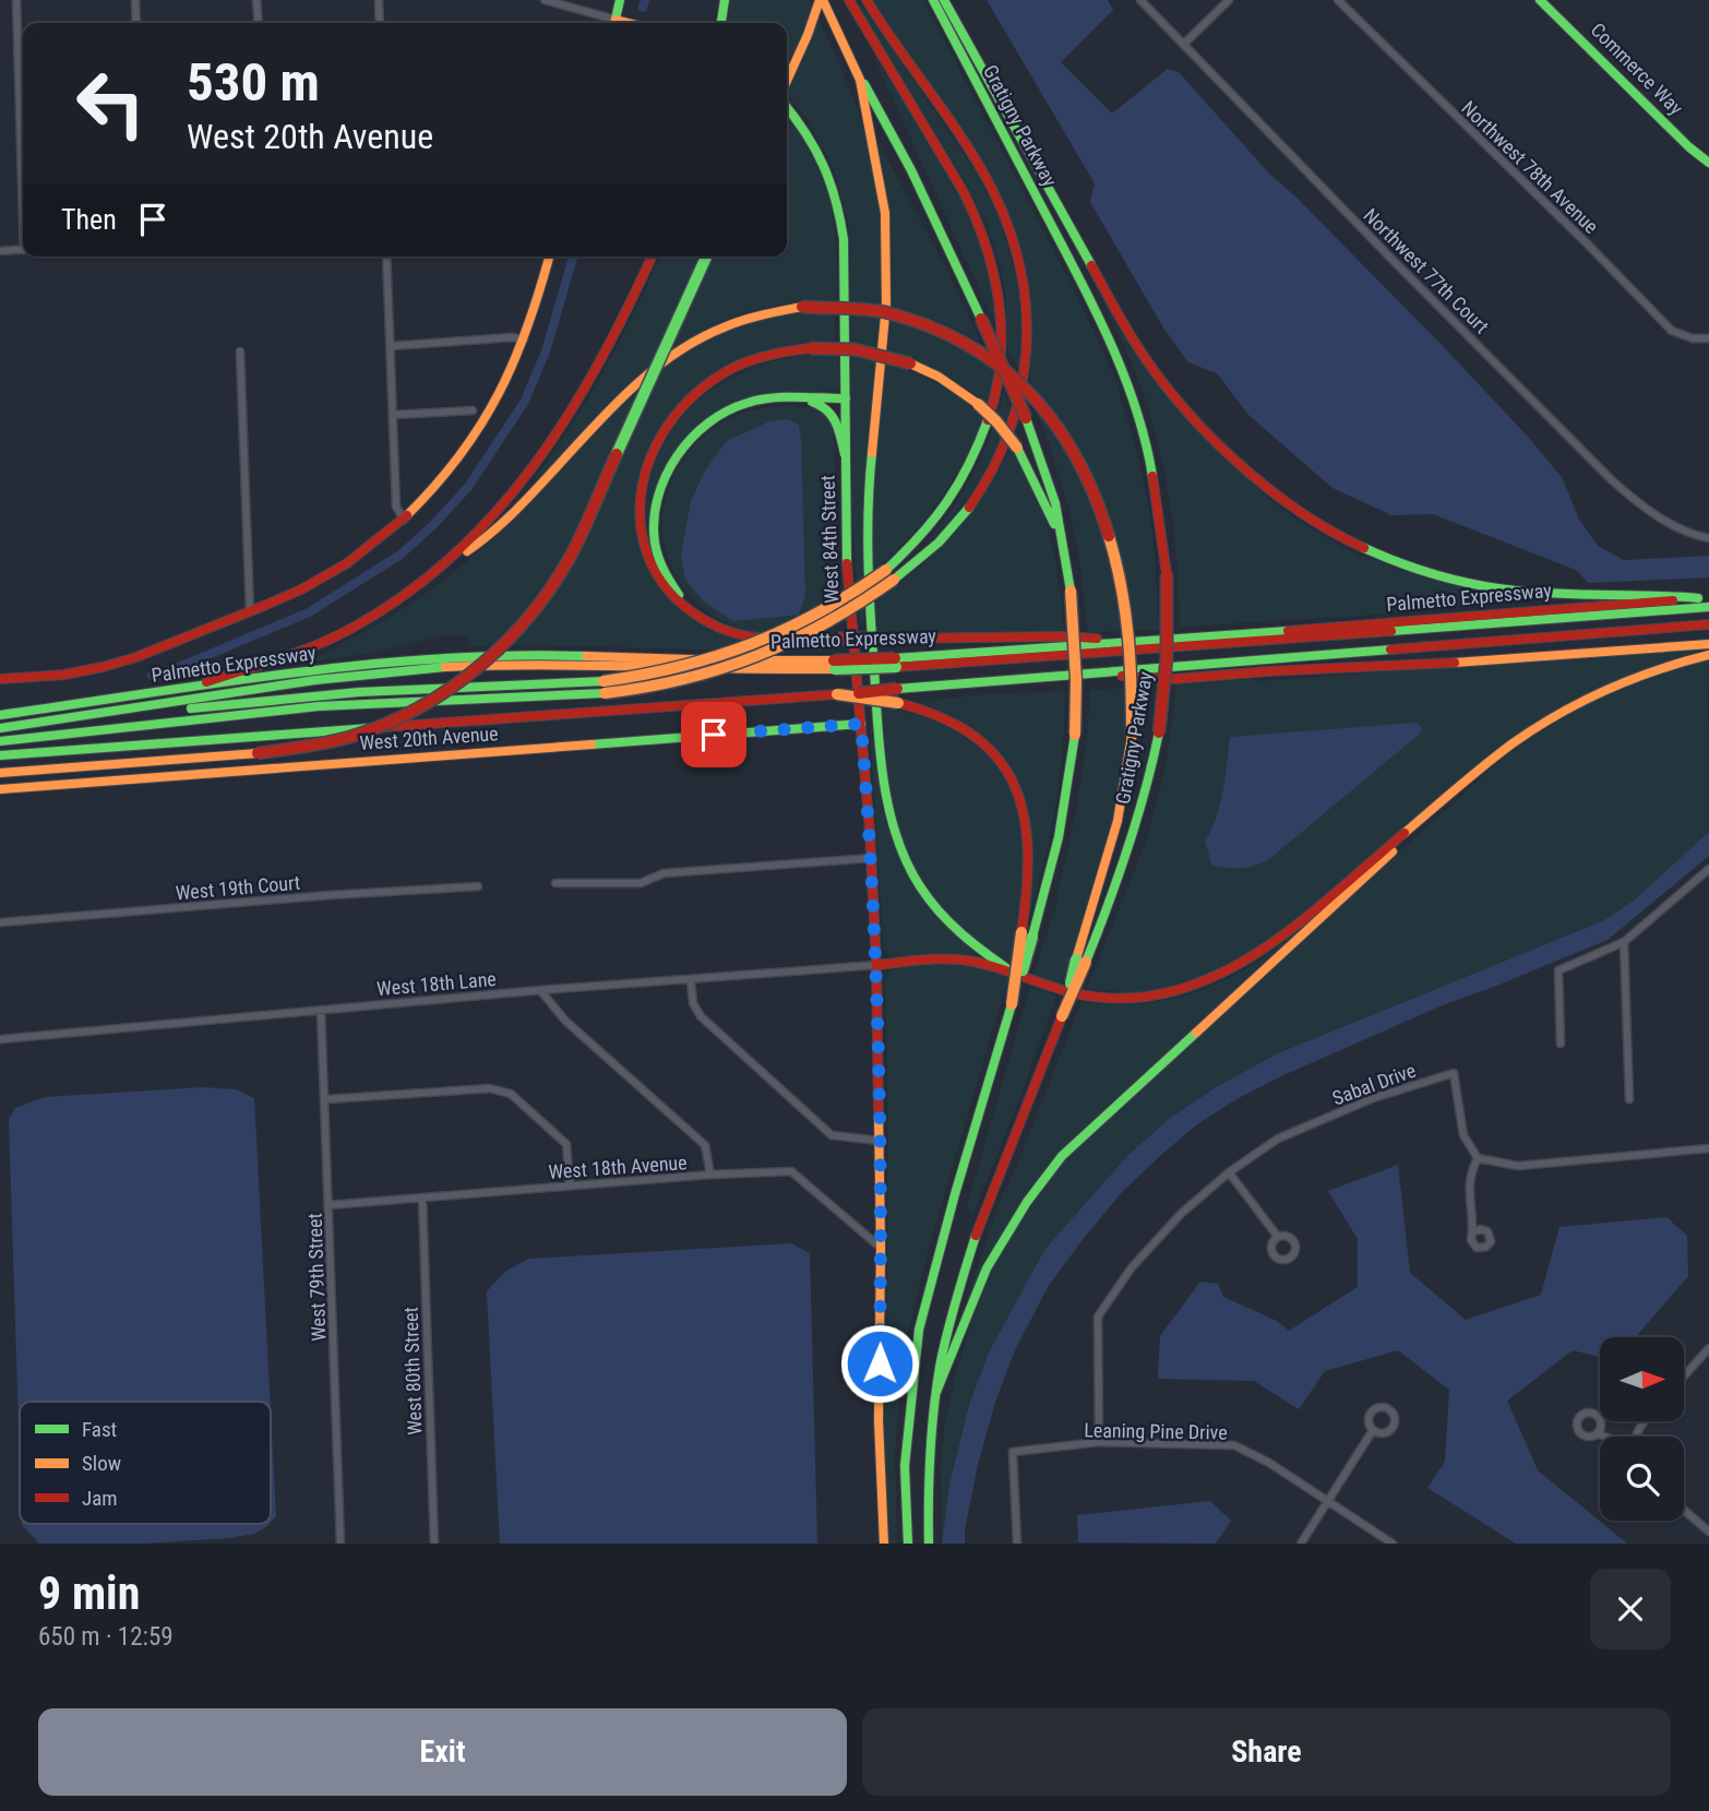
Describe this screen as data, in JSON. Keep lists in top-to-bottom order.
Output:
{
  "streets": {
    "main road": [
      "Commerce Way",
      "Gratigny Parkway",
      "West 84th Street",
      "Palmetto Expressway",
      "West 20th Avenue"
    ],
    "street": [
      "Northwest 78th Avenue",
      "Northwest 77th Court",
      "West 19th Court",
      "West 18th Lane",
      "Sabal Drive",
      "West 18th Avenue",
      "West 79th Street",
      "West 80th Street",
      "Leaning Pine Drive"
    ]
  },
  "crossings": [
    ["West 84th Street", "West 20th Avenue"],
    ["West 84th Street", "West 18th Lane"],
    ["West 84th Street", "West 18th Avenue"],
    ["West 18th Lane", "West 79th Street"],
    ["Sabal Drive", "Leaning Pine Drive"],
    ["West 18th Avenue", "West 79th Street"],
    ["West 18th Avenue", "West 80th Street"]
  ],
  "legend": ["Fast", "Slow", "Jam"],
  "north": "right",
  "page": {
    "turn": ["530 m", "West 20th Avenue"],
    "then": "Then",
    "heading": ["9 min", "650 m · 12:59"],
    "buttons": ["Exit", "Share"]
  }
}
